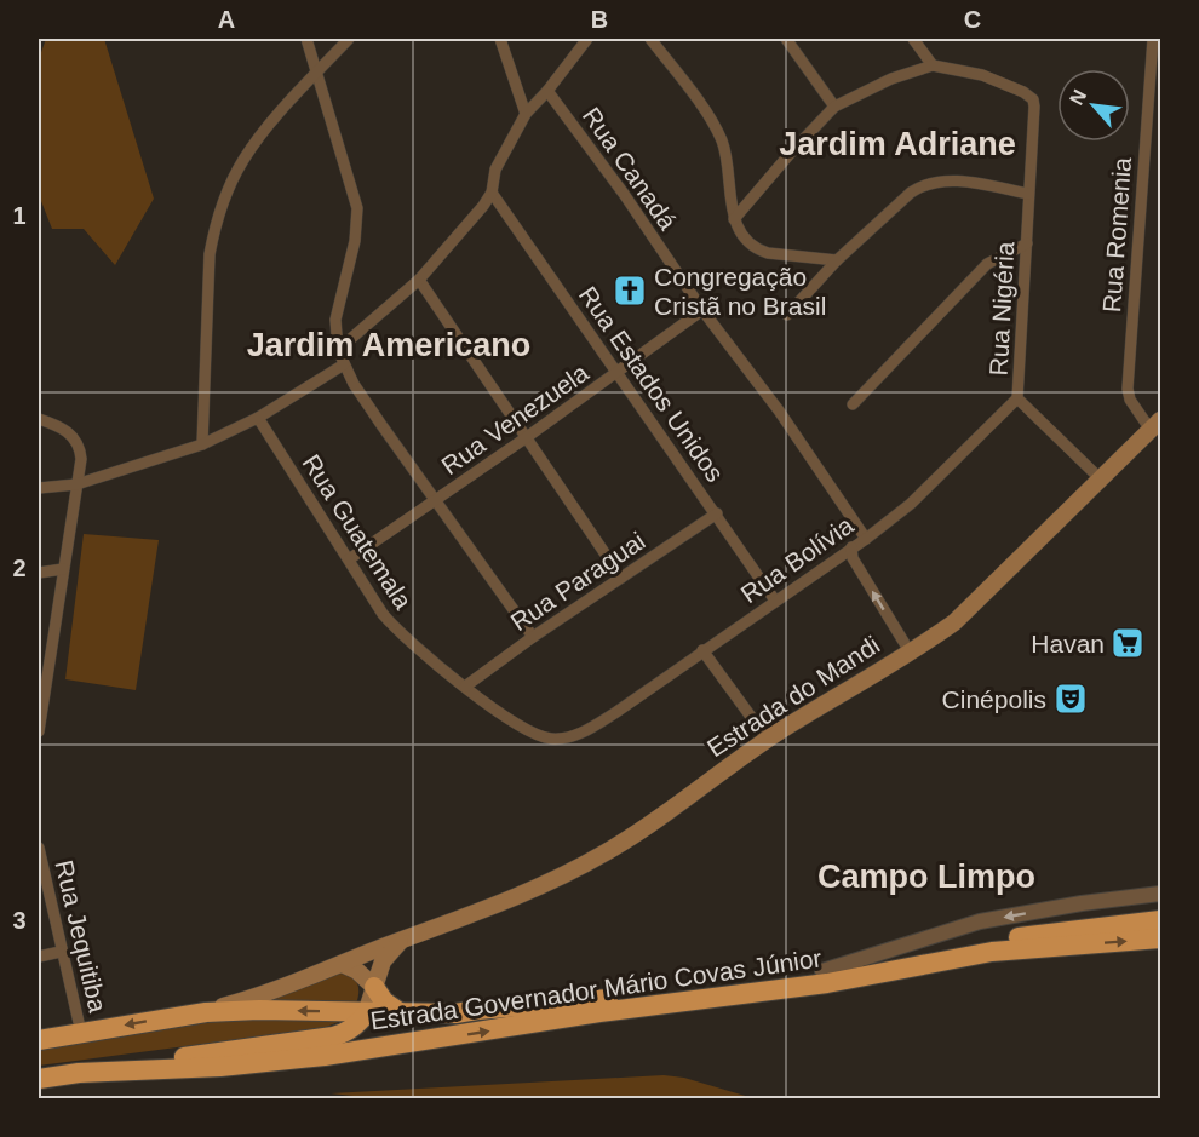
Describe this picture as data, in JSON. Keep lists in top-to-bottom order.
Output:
{
  "streets": {
    "highway": ["Estrada Governador Mário Covas Júnior"],
    "main road": ["Estrada do Mandi"],
    "street": [
      "Rua Canadá",
      "Rua Romenia",
      "Rua Nigéria",
      "Rua Estados Unidos",
      "Rua Venezuela",
      "Rua Guatemala",
      "Rua Bolívia",
      "Rua Paraguai",
      "Rua Jequitiba"
    ]
  },
  "crossings": [
    ["Rua Canadá", "Rua Venezuela"],
    ["Rua Canadá", "Rua Bolívia"],
    ["Rua Romenia", "Estrada do Mandi"],
    ["Rua Nigéria", "Rua Bolívia"],
    ["Rua Nigéria", "Estrada do Mandi"],
    ["Rua Estados Unidos", "Rua Venezuela"],
    ["Rua Estados Unidos", "Rua Bolívia"],
    ["Rua Estados Unidos", "Rua Paraguai"],
    ["Rua Venezuela", "Rua Guatemala"],
    ["Rua Guatemala", "Rua Bolívia"],
    ["Rua Guatemala", "Rua Paraguai"],
    ["Estrada do Mandi", "Estrada Governador Mário Covas Júnior"],
    ["Rua Jequitiba", "Estrada Governador Mário Covas Júnior"]
  ],
  "districts": ["Jardim Adriane", "Jardim Americano", "Campo Limpo"],
  "places": {
    "church": ["Congregação Cristã no Brasil"],
    "supermarket": ["Havan"],
    "theatre": ["Cinépolis"]
  },
  "north": "top left",
  "grid": {
    "columns": ["A", "B", "C"],
    "rows": ["1", "2", "3"]
  }
}
